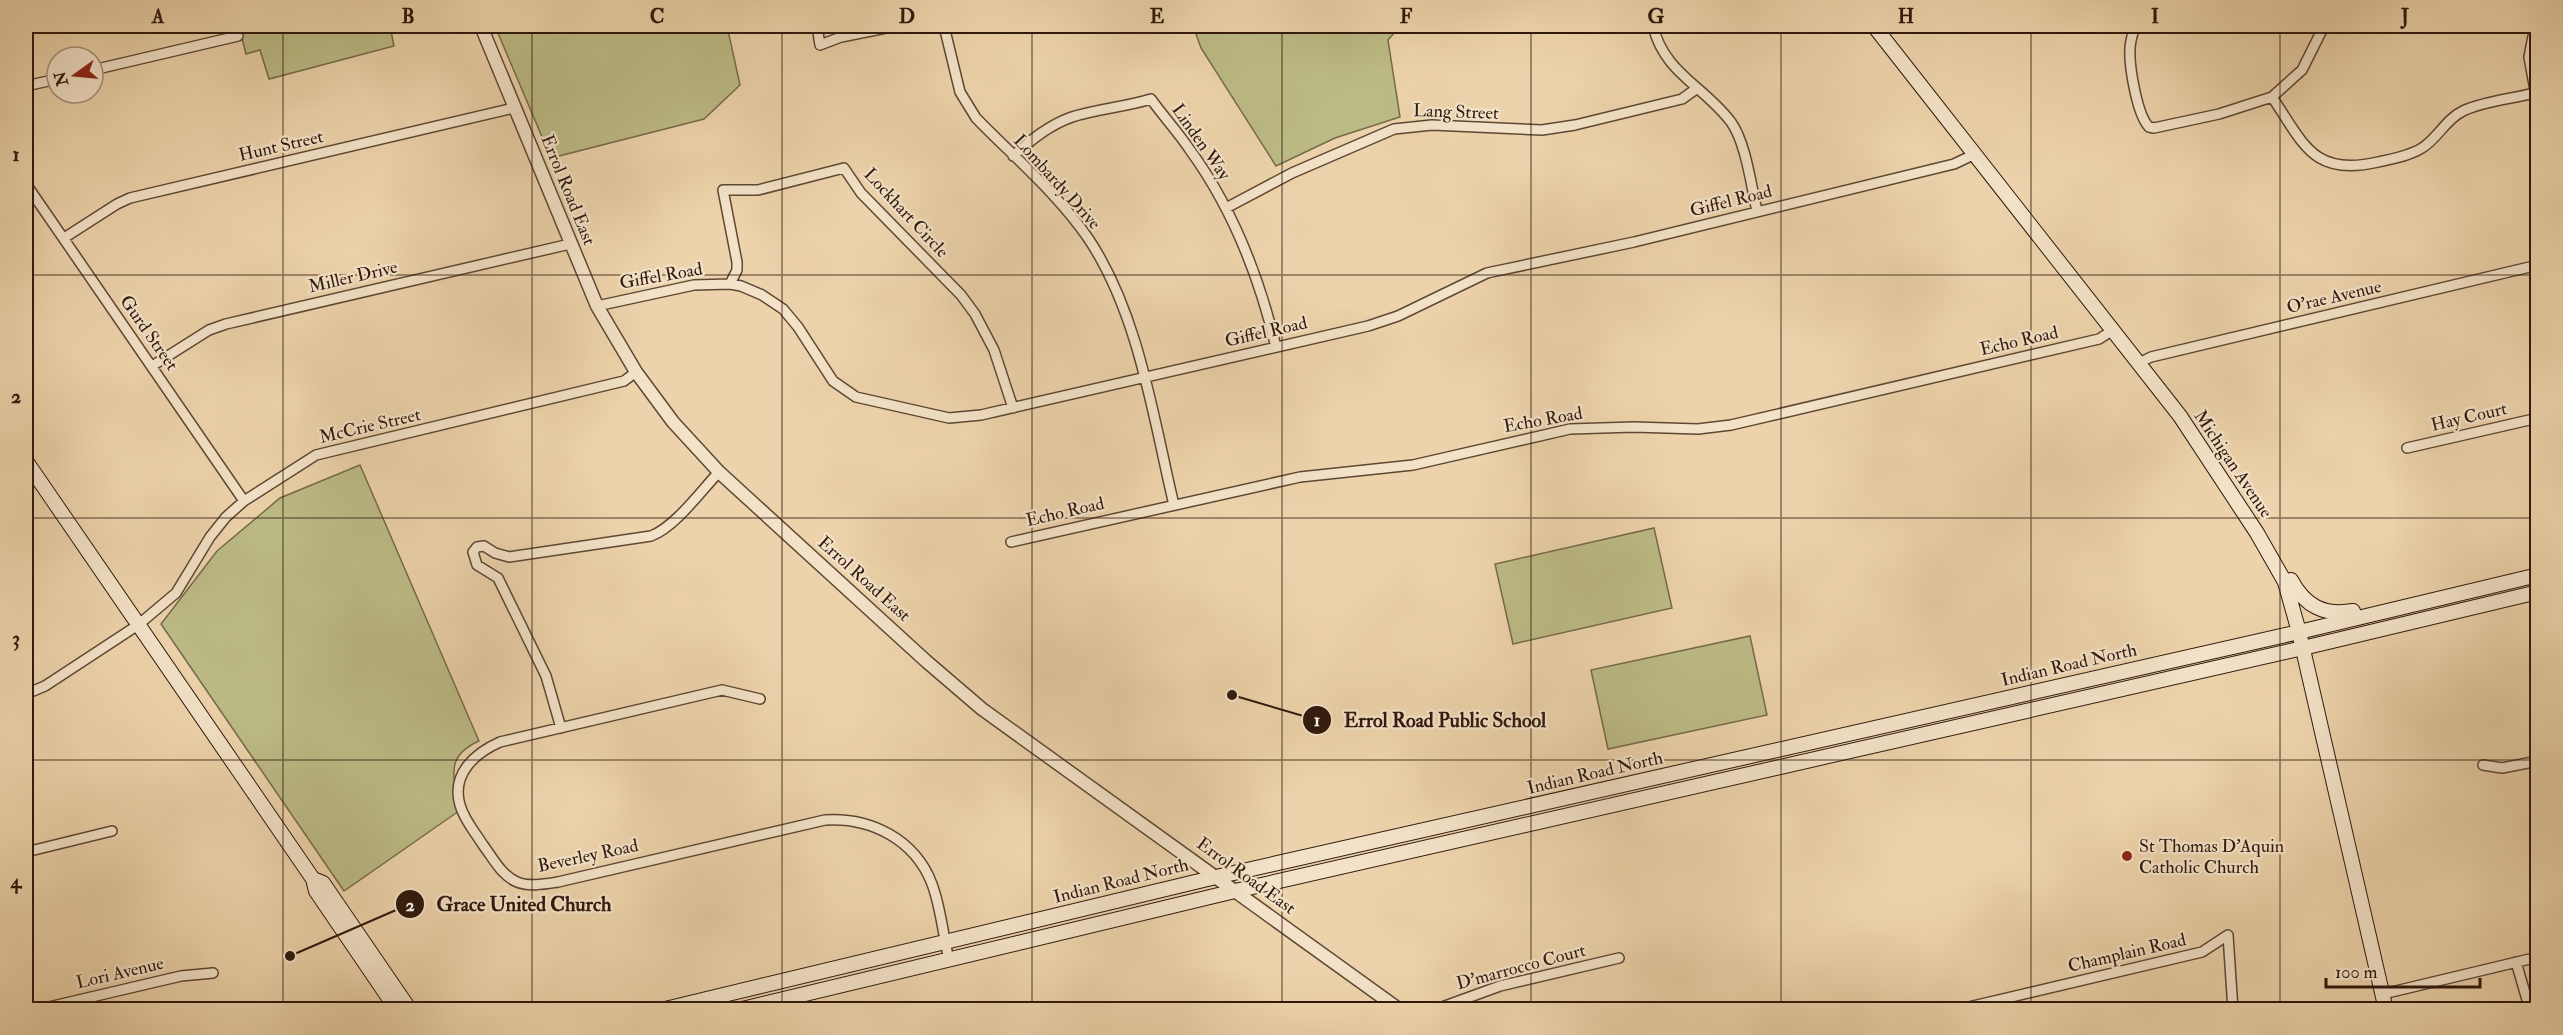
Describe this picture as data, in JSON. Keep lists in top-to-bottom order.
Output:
{
  "streets": {
    "main road": ["Michigan Avenue", "Indian Road North"],
    "street": [
      "Lang Street",
      "Linden Way",
      "Hunt Street",
      "Lombardy Drive",
      "Errol Road East",
      "Giffel Road",
      "Lockhart Circle",
      "Miller Drive",
      "O'rae Avenue",
      "Gurd Street",
      "Echo Road",
      "Hay Court",
      "McCrie Street",
      "Beverley Road",
      "Champlain Road",
      "D'marrocco Court",
      "Lori Avenue"
    ]
  },
  "crossings": [
    ["Lang Street", "Linden Way"],
    ["Linden Way", "Lombardy Drive"],
    ["Linden Way", "Giffel Road"],
    ["Hunt Street", "Errol Road East"],
    ["Hunt Street", "Gurd Street"],
    ["Lombardy Drive", "Giffel Road"],
    ["Lombardy Drive", "Echo Road"],
    ["Errol Road East", "Giffel Road"],
    ["Errol Road East", "Miller Drive"],
    ["Errol Road East", "McCrie Street"],
    ["Errol Road East", "Indian Road North"],
    ["Giffel Road", "Lockhart Circle"],
    ["Giffel Road", "Michigan Avenue"],
    ["Miller Drive", "Gurd Street"],
    ["O'rae Avenue", "Michigan Avenue"],
    ["Gurd Street", "McCrie Street"],
    ["Echo Road", "Michigan Avenue"],
    ["Michigan Avenue", "Indian Road North"],
    ["Indian Road North", "Beverley Road"]
  ],
  "places": ["Errol Road Public School", "St Thomas D'Aquin Catholic Church", "Grace United Church"],
  "scale_bar": "100 m",
  "north": "left",
  "grid": {
    "columns": [
      "A",
      "B",
      "C",
      "D",
      "E",
      "F",
      "G",
      "H",
      "I",
      "J"
    ],
    "rows": [
      "1",
      "2",
      "3",
      "4"
    ]
  }
}
